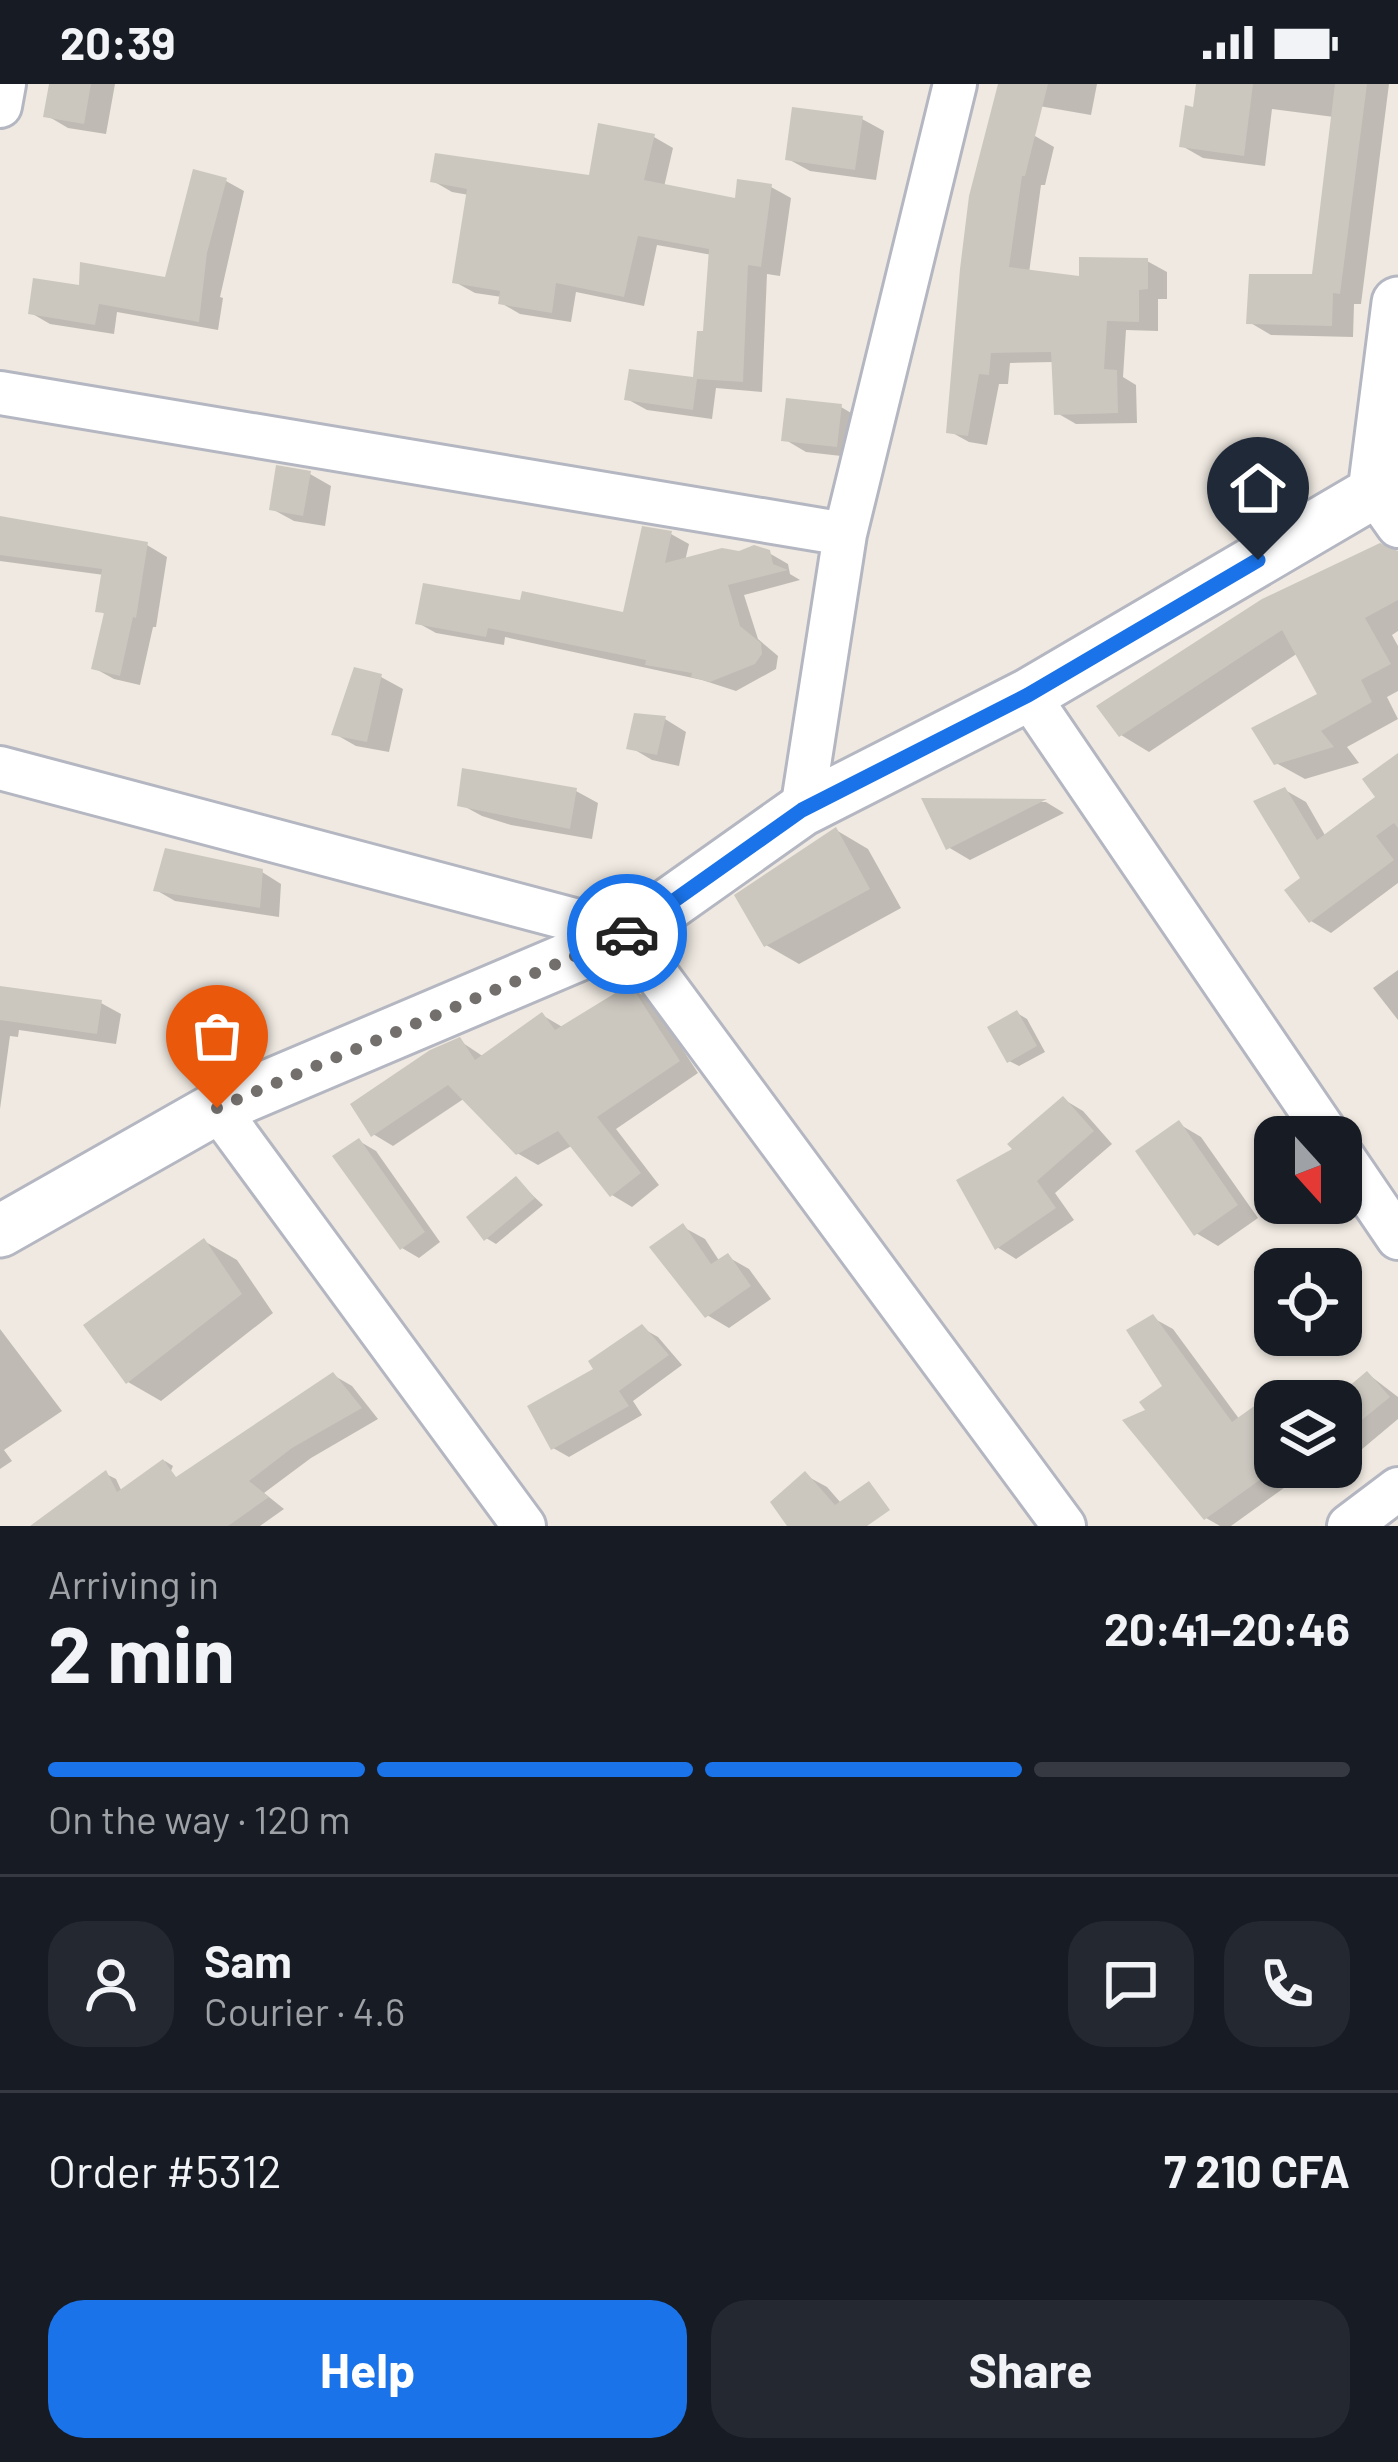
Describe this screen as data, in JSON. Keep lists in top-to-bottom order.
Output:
{
  "north": "bottom",
  "page": {
    "status": "20:39",
    "heading": ["2 min", "Arriving in", "20:41–20:46"],
    "panel": [
      "Sam",
      "Courier · 4.6",
      "Order #5312",
      "7 210 CFA"
    ],
    "bar": "On the way · 120 m",
    "buttons": ["Help", "Share"]
  }
}
